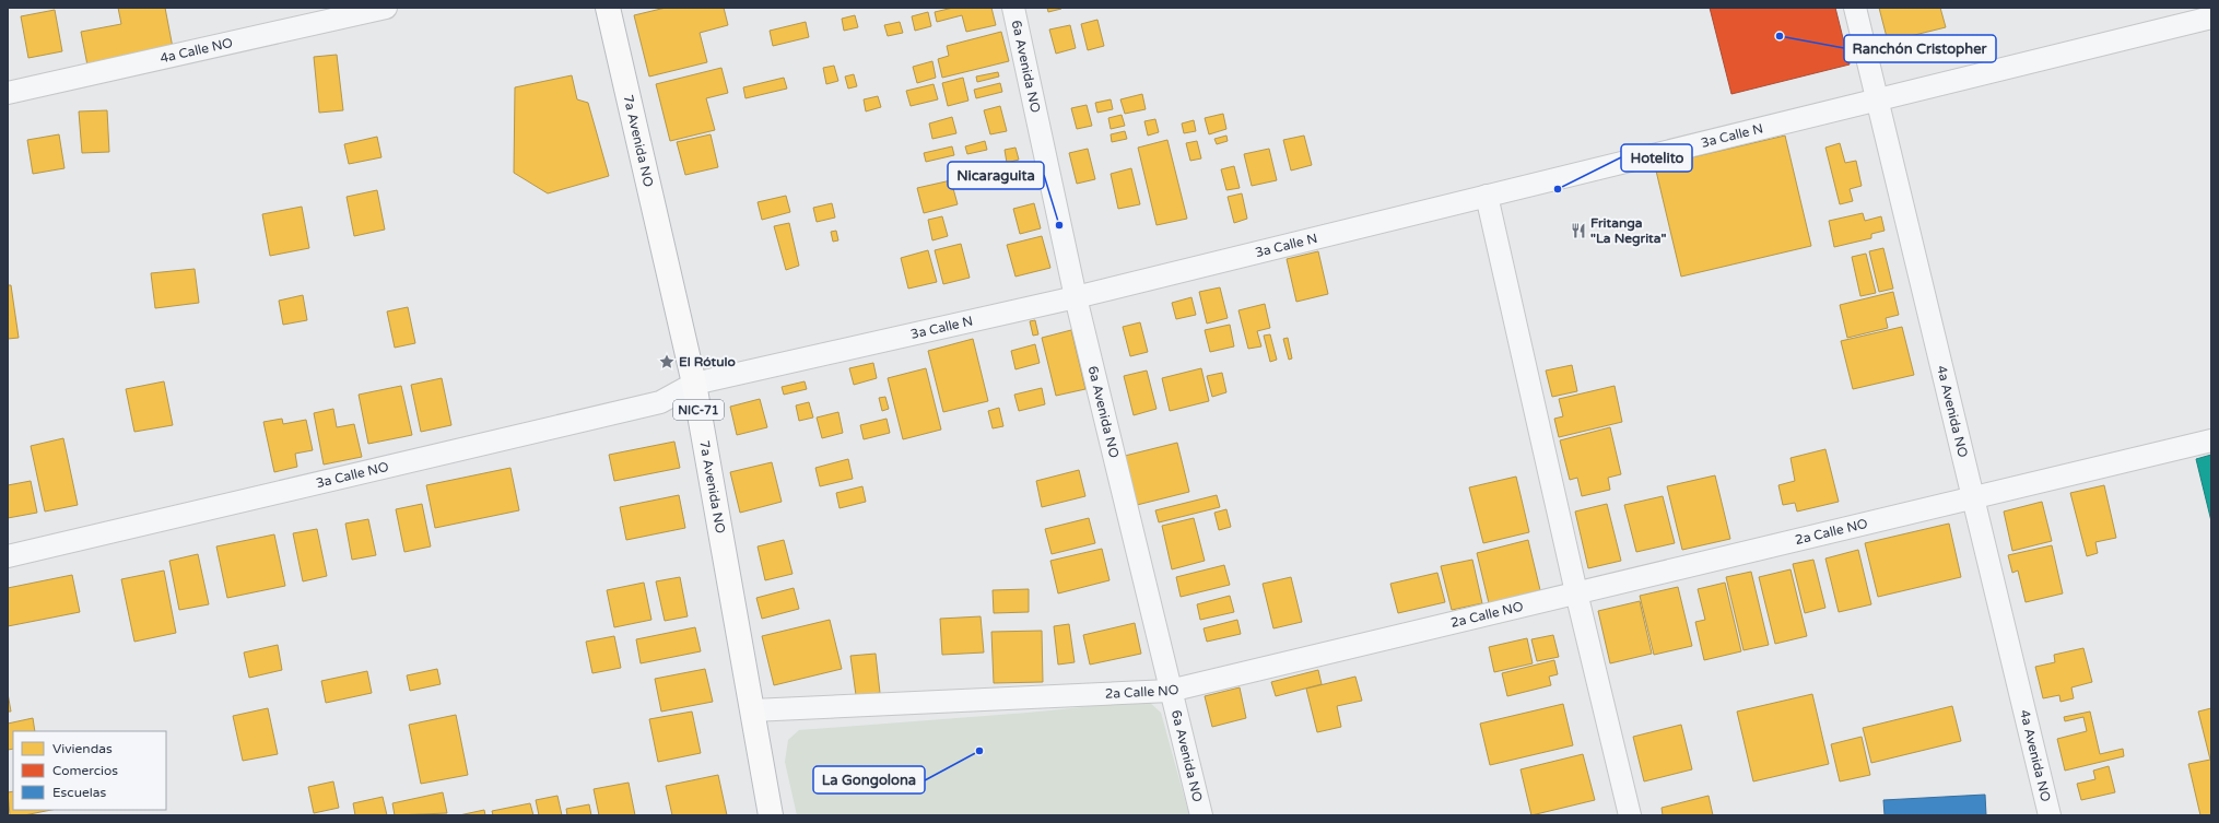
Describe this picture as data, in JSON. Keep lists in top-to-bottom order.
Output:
{
  "streets": {
    "highway": ["7a Avenida NO", "NIC-71"],
    "street": [
      "4a Calle NO",
      "6a Avenida NO",
      "3a Calle N",
      "4a Avenida NO",
      "3a Calle NO",
      "2a Calle NO"
    ]
  },
  "crossings": [
    ["6a Avenida NO", "3a Calle N"],
    ["6a Avenida NO", "2a Calle NO"],
    ["3a Calle N", "7a Avenida NO"],
    ["3a Calle N", "4a Avenida NO"],
    ["3a Calle N", "3a Calle NO"],
    ["7a Avenida NO", "3a Calle NO"],
    ["7a Avenida NO", "2a Calle NO"],
    ["4a Avenida NO", "2a Calle NO"]
  ],
  "places": {
    "other": [
      "Ranchón Cristopher",
      "Hotelito",
      "Nicaraguita",
      "La Gongolona"
    ],
    "restaurant": ["Fritanga \"La Negrita\""],
    "place": ["El Rótulo"]
  },
  "legend": ["Viviendas", "Comercios", "Escuelas"]
}
